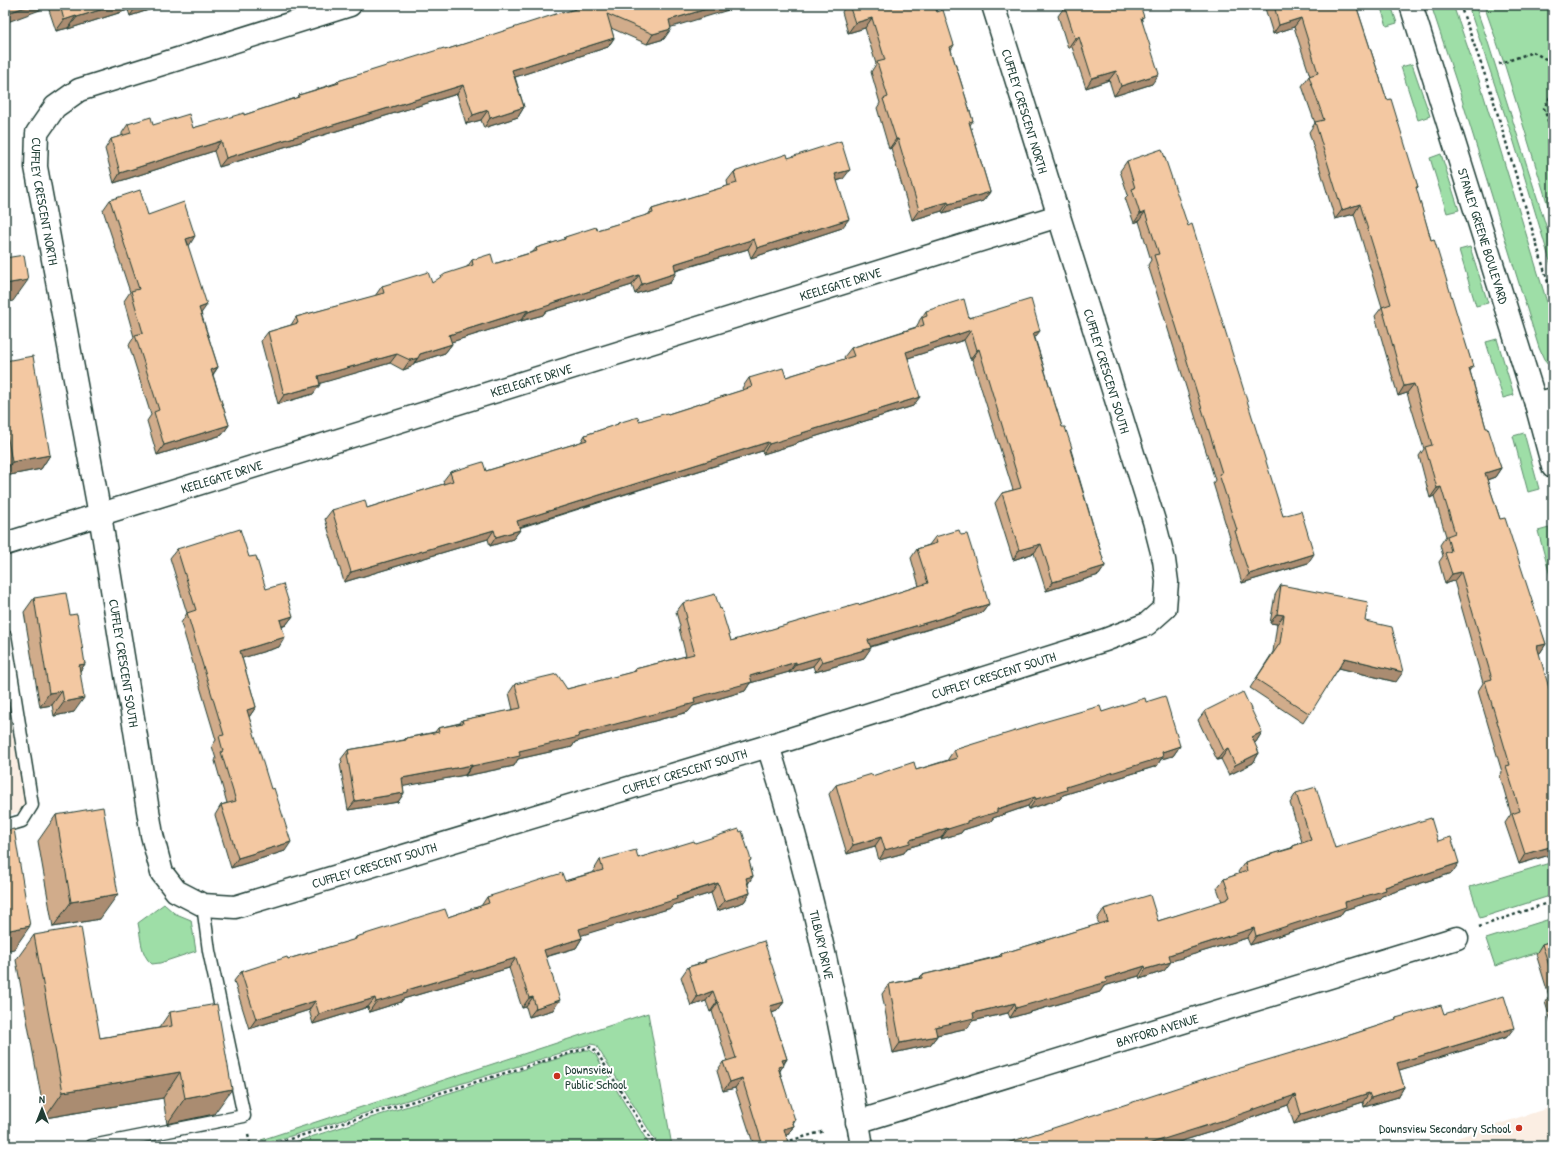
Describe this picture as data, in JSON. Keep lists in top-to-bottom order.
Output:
{
  "streets": {
    "street": [
      "CUFFLEY CRESCENT NORTH",
      "STANLEY GREENE BOULEVARD",
      "KEELEGATE DRIVE",
      "CUFFLEY CRESCENT SOUTH",
      "TILBURY DRIVE",
      "BAYFORD AVENUE"
    ]
  },
  "crossings": [
    ["CUFFLEY CRESCENT NORTH", "KEELEGATE DRIVE"],
    ["CUFFLEY CRESCENT NORTH", "CUFFLEY CRESCENT SOUTH"],
    ["KEELEGATE DRIVE", "CUFFLEY CRESCENT SOUTH"],
    ["CUFFLEY CRESCENT SOUTH", "TILBURY DRIVE"],
    ["TILBURY DRIVE", "BAYFORD AVENUE"]
  ],
  "places": ["Downsview Public School", "Downsview Secondary School"],
  "north": "top"
}
